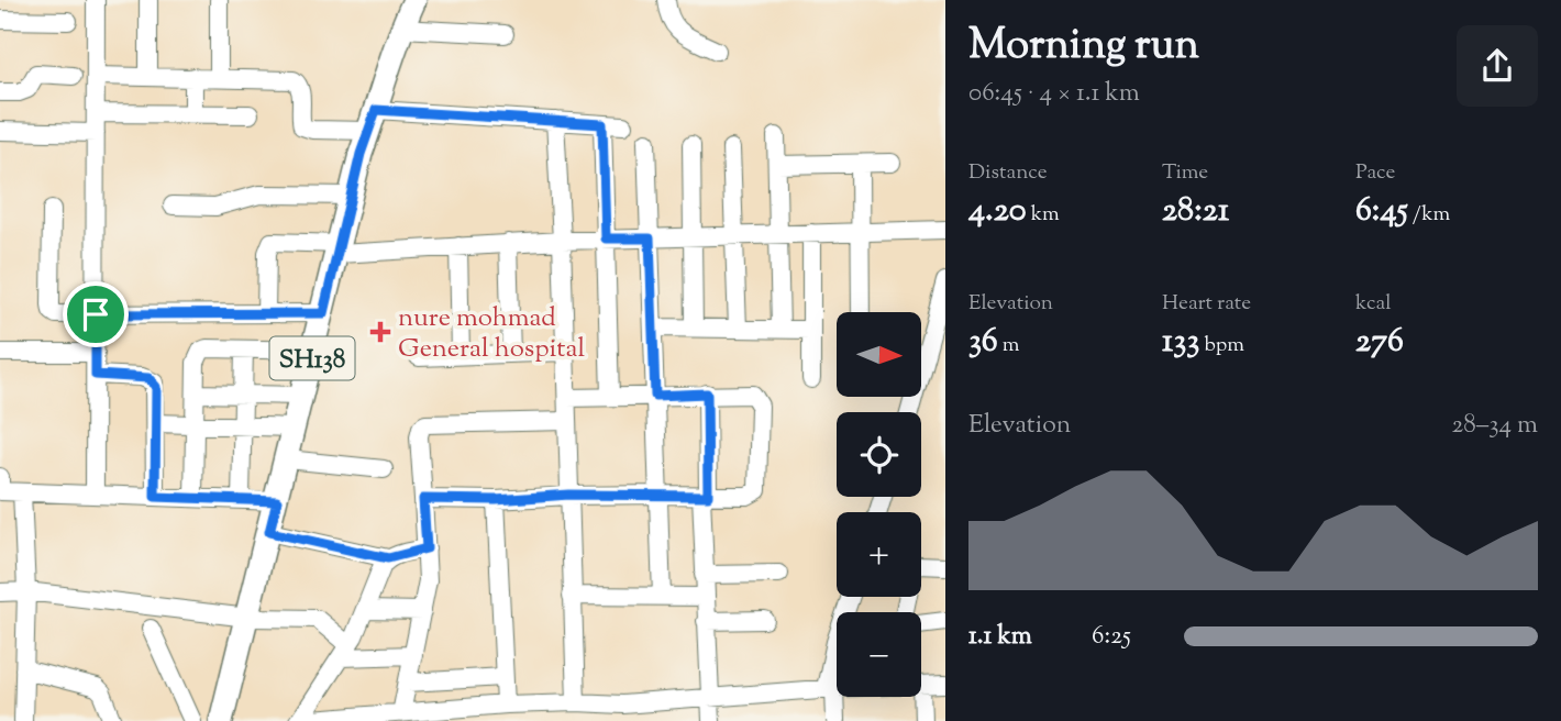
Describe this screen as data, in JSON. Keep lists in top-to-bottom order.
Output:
{
  "streets": {
    "main road": ["SH138"]
  },
  "places": {
    "health": ["nure mohmad General hospital"]
  },
  "north": "right",
  "page": {
    "heading": ["Morning run", "06:45 · 4 × 1.1 km"],
    "stats": [
      ["Distance", "4.20 km"],
      ["Time", "28:21"],
      ["Pace", "6:45 /km"],
      ["Elevation", "36 m"],
      ["Heart rate", "133 bpm"],
      ["kcal", "276"]
    ],
    "map_buttons": ["+", "−"],
    "chart": ["Elevation", "28–34 m"],
    "list": [
      {
        "name": "1.1 km",
        "note": "6:25"
      }
    ]
  }
}
